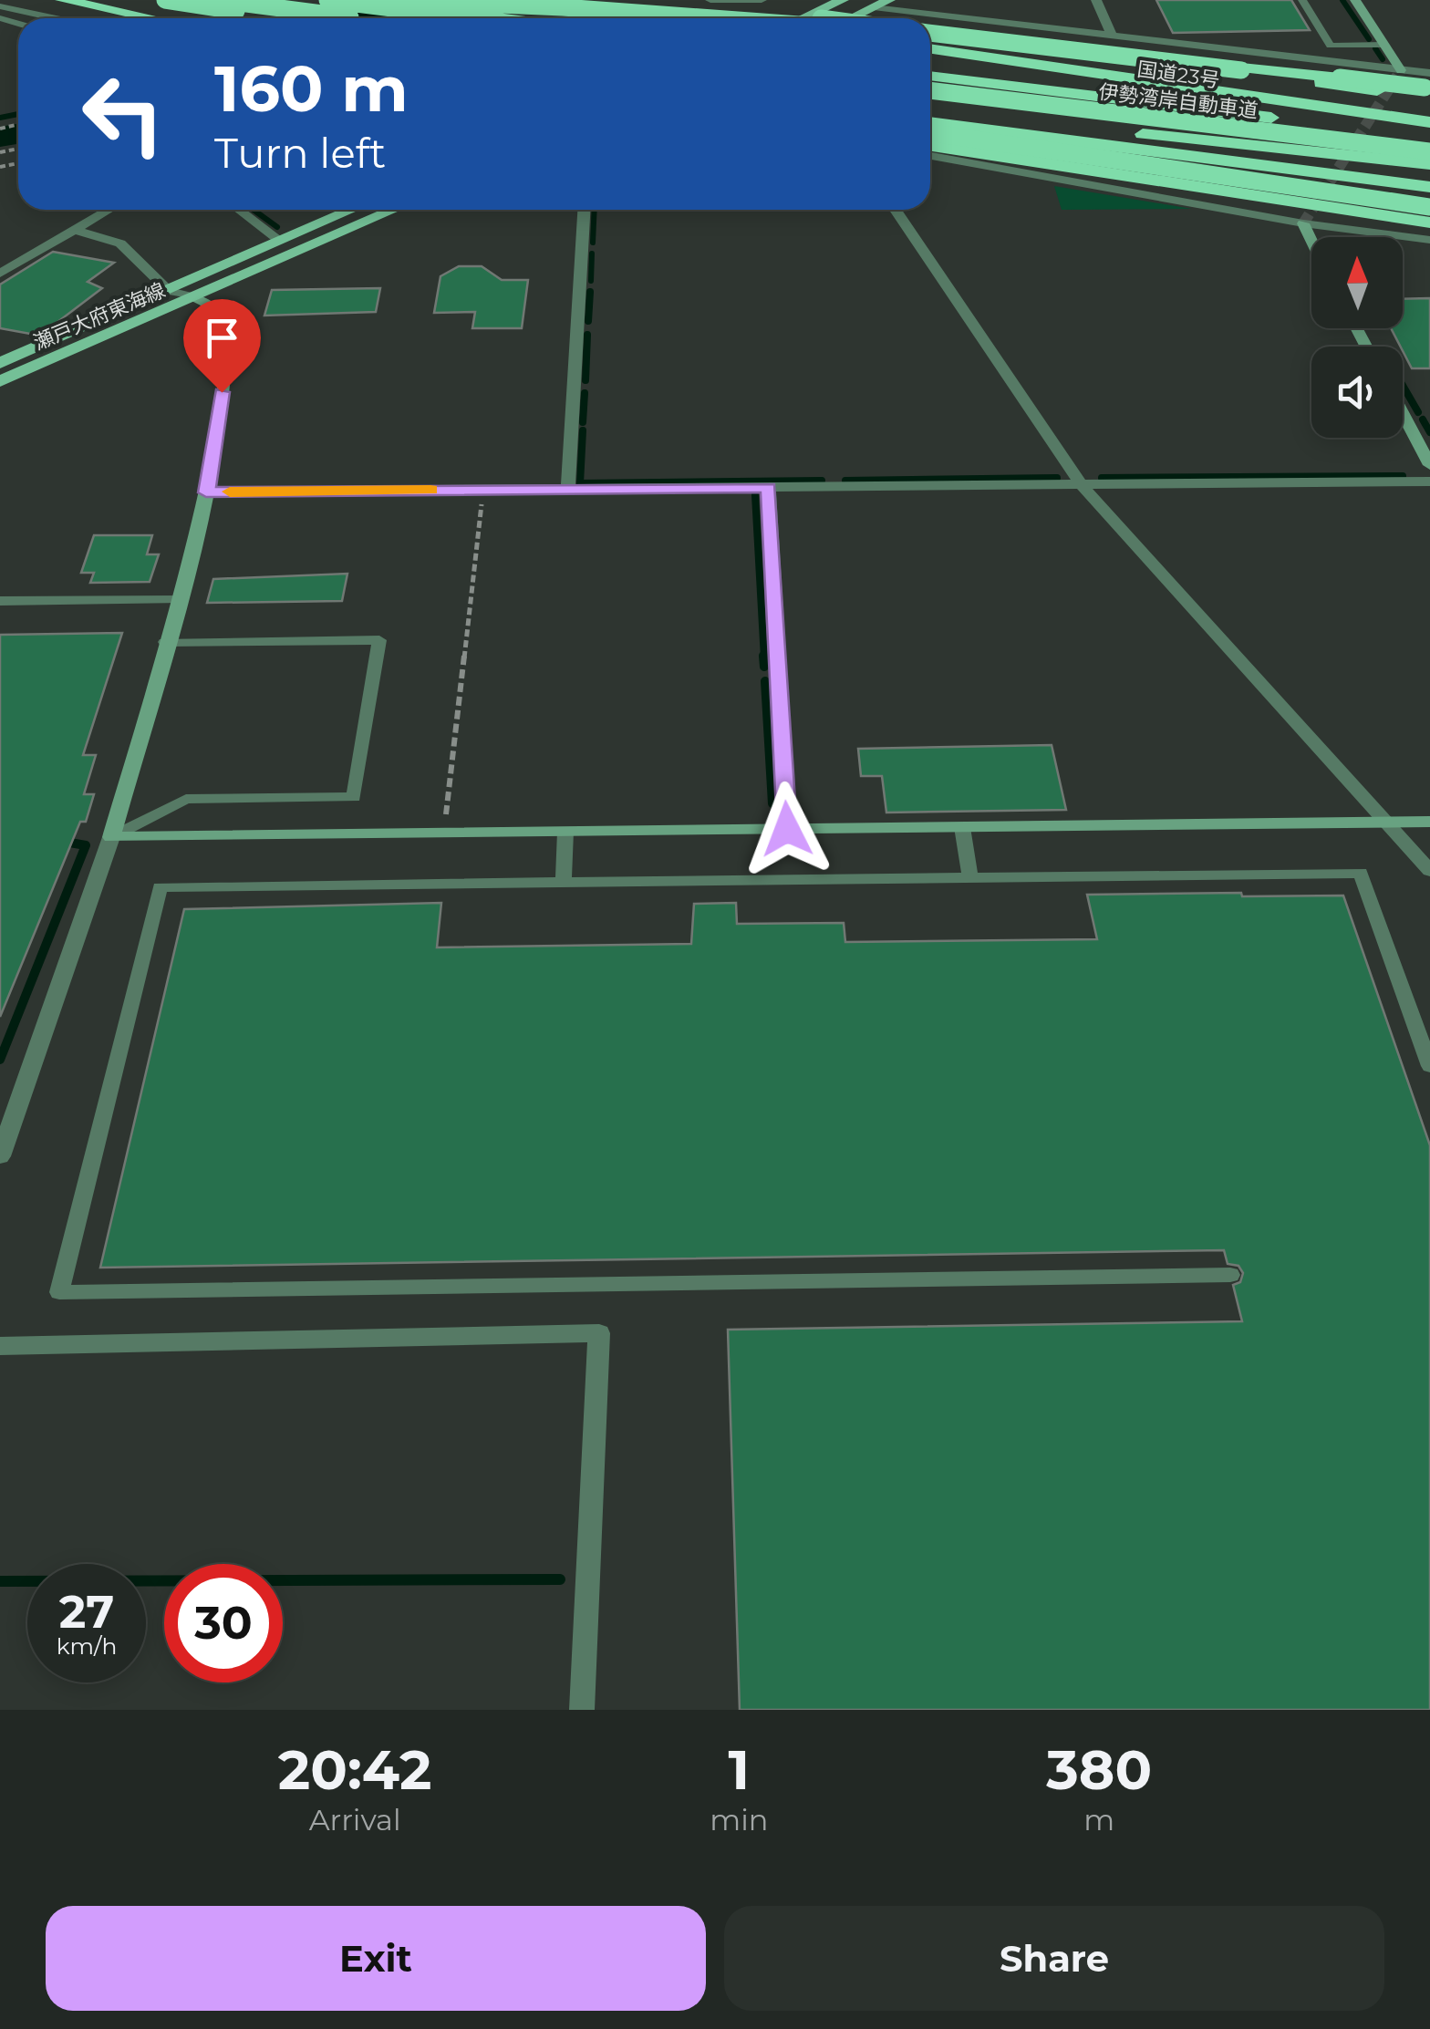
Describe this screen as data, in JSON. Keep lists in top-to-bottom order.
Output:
{
  "streets": {
    "highway": ["国道23号", "伊勢湾岸自動車道"],
    "main road": ["瀬戸大府東海線"]
  },
  "crossings": [
    ["国道23号", "伊勢湾岸自動車道"]
  ],
  "north": "top",
  "page": {
    "turn": ["160 m", "Turn left"],
    "speed": "27 km/h",
    "limit": "30",
    "eta": [
      "20:42",
      "Arrival",
      "1",
      "min",
      "380",
      "m"
    ],
    "buttons": ["Exit", "Share"]
  }
}
